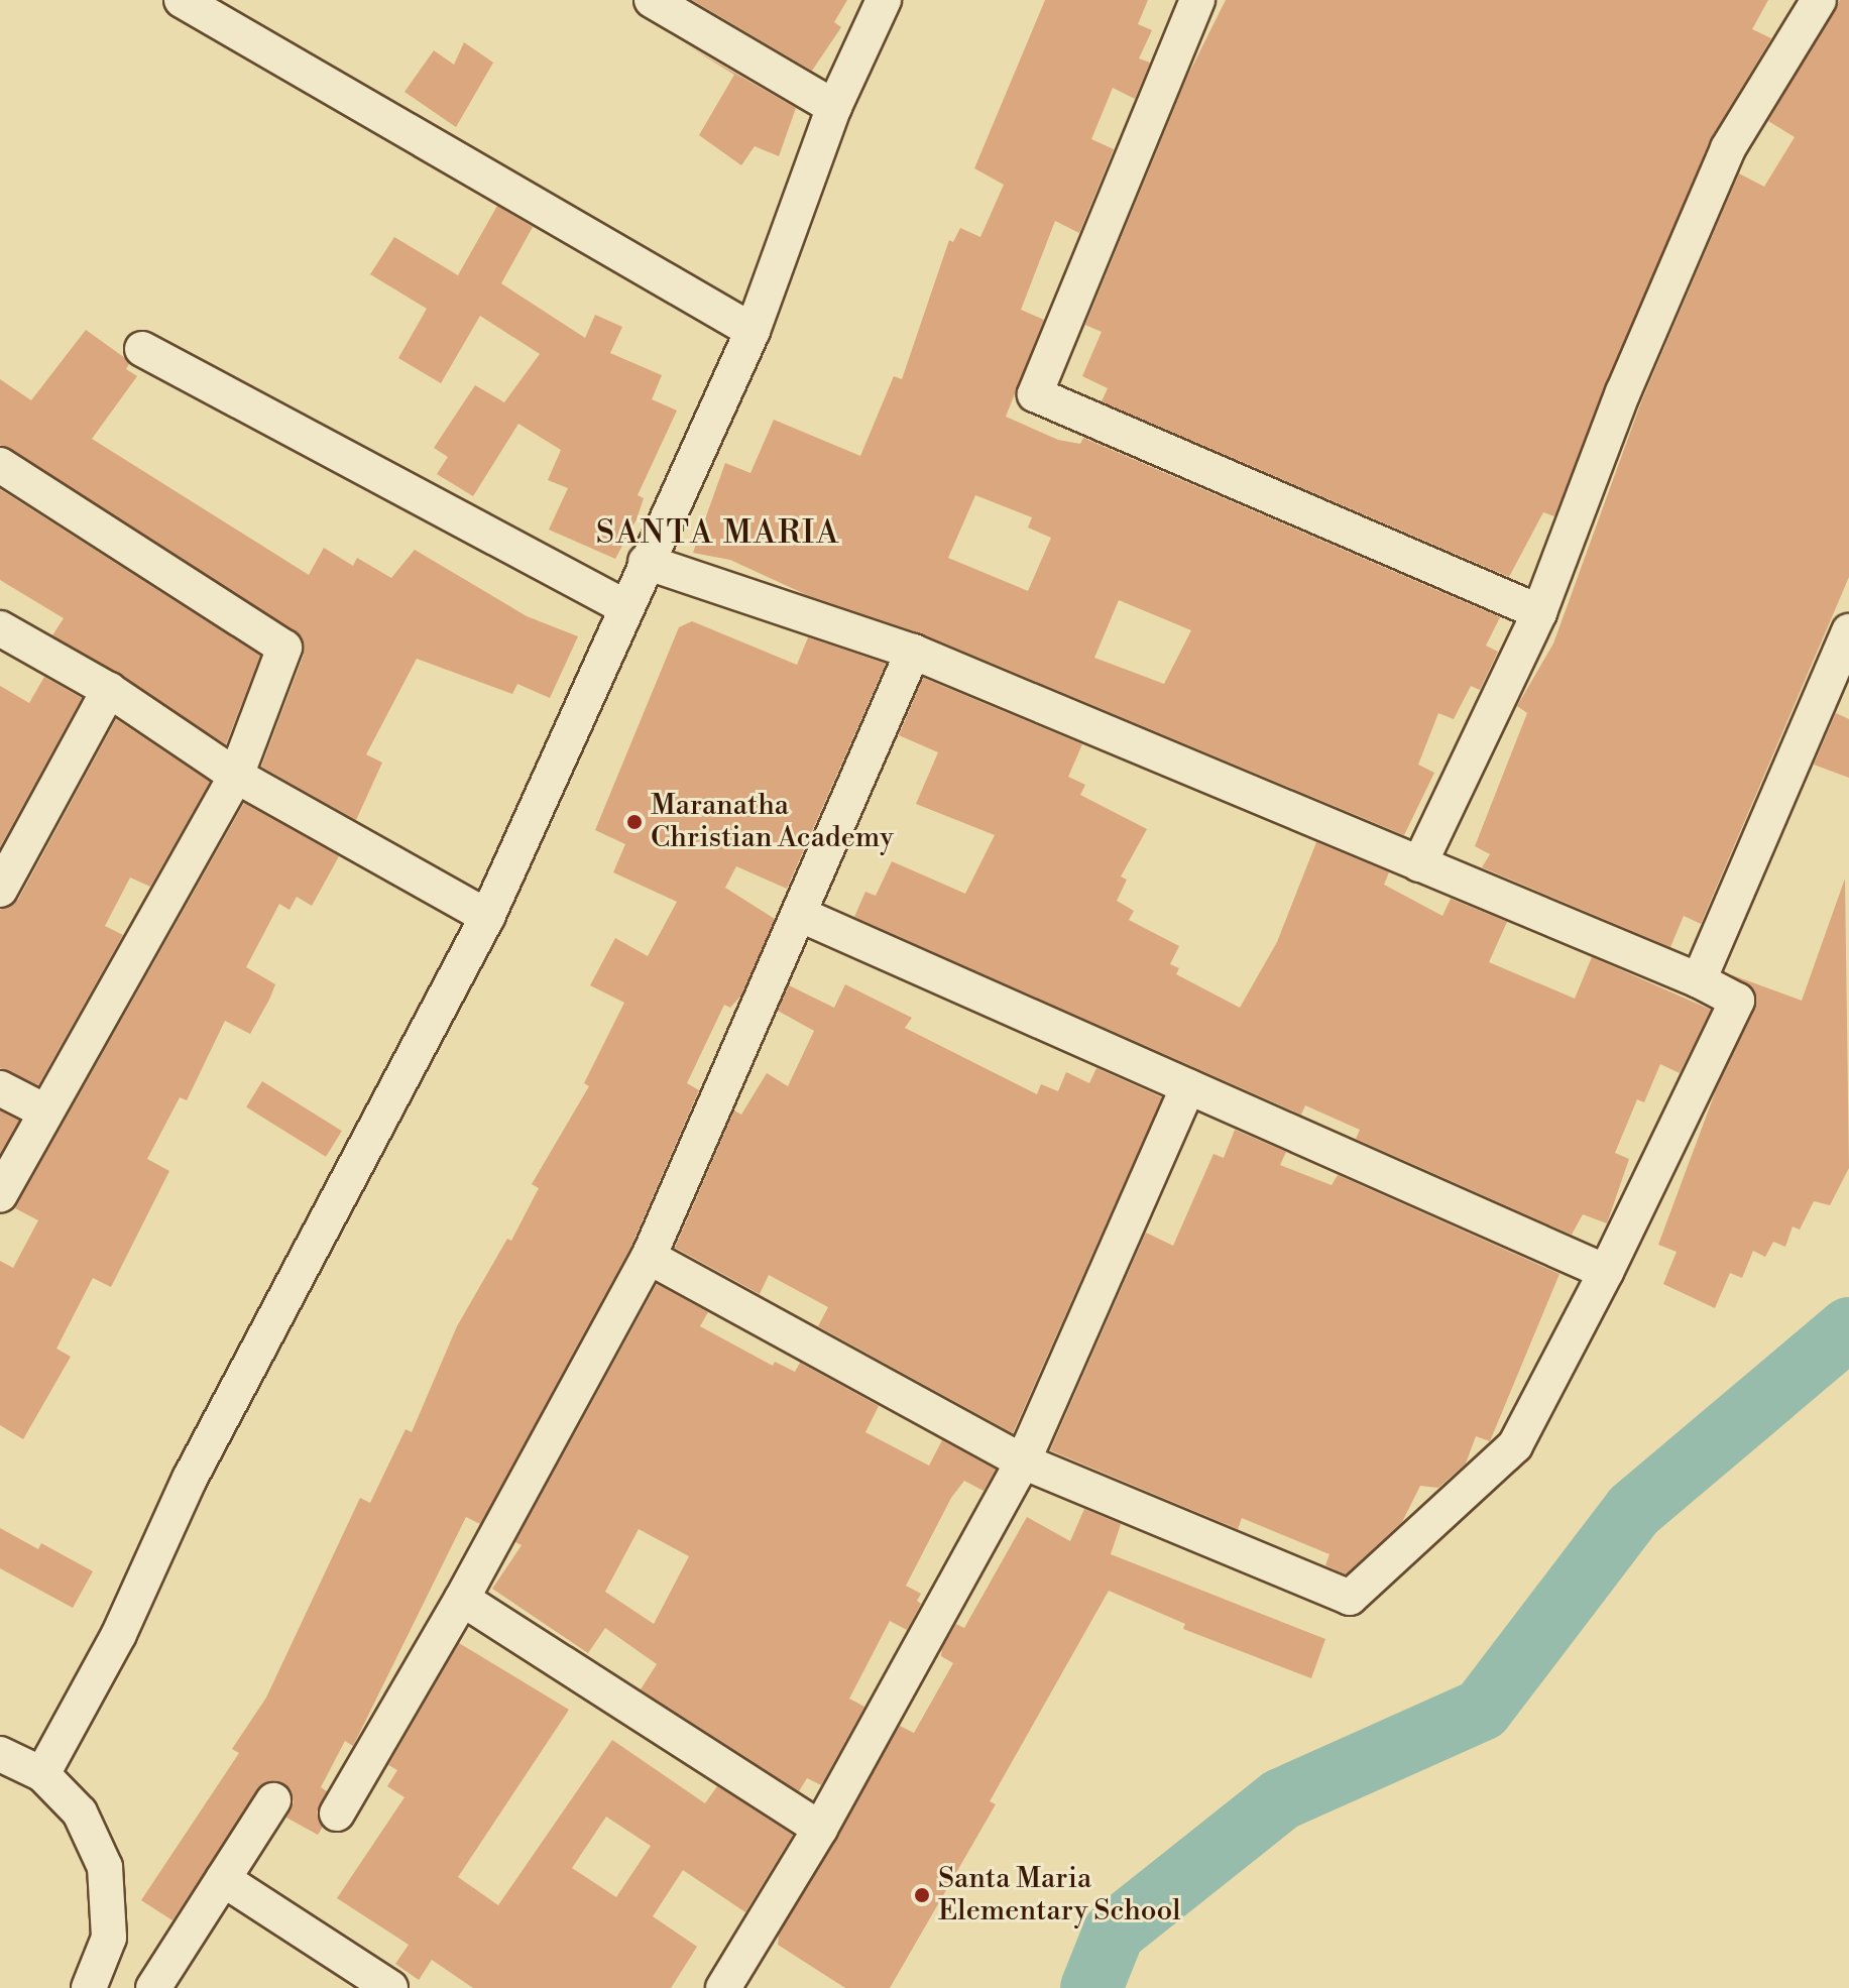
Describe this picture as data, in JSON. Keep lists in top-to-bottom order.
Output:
{
  "districts": ["SANTA MARIA"],
  "places": ["Maranatha Christian Academy", "Santa Maria Elementary School"]
}
